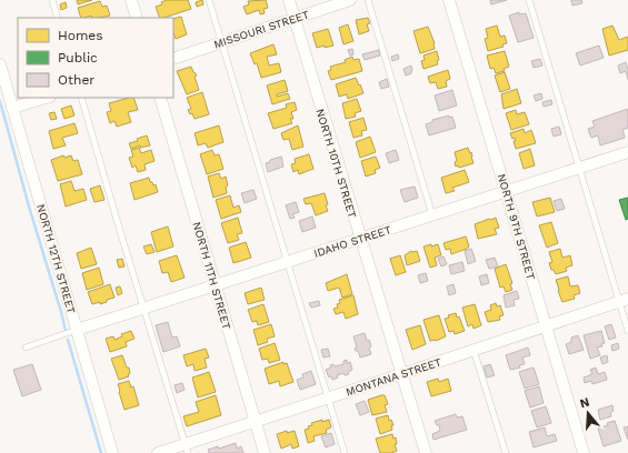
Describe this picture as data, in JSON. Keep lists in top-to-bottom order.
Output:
{
  "streets": {
    "street": [
      "MISSOURI STREET",
      "NORTH 10TH STREET",
      "NORTH 9TH STREET",
      "IDAHO STREET",
      "NORTH 12TH STREET",
      "NORTH 11TH STREET",
      "MONTANA STREET"
    ]
  },
  "crossings": [
    ["MISSOURI STREET", "NORTH 10TH STREET"],
    ["NORTH 10TH STREET", "IDAHO STREET"],
    ["NORTH 10TH STREET", "MONTANA STREET"],
    ["NORTH 9TH STREET", "IDAHO STREET"],
    ["NORTH 9TH STREET", "MONTANA STREET"],
    ["IDAHO STREET", "NORTH 12TH STREET"],
    ["IDAHO STREET", "NORTH 11TH STREET"],
    ["NORTH 11TH STREET", "MONTANA STREET"]
  ],
  "legend": ["Homes", "Public", "Other"],
  "north": "top"
}
